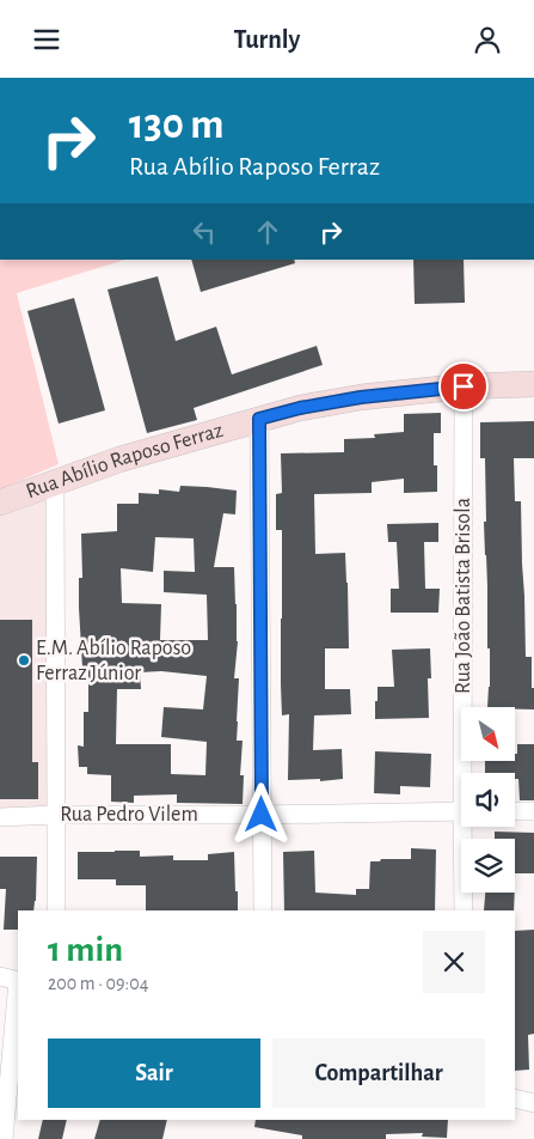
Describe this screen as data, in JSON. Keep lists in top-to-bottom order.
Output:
{
  "streets": {
    "street": ["Rua Abílio Raposo Ferraz", "Rua João Batista Brisola", "Rua Pedro Vilem"]
  },
  "crossings": [
    ["Rua Abílio Raposo Ferraz", "Rua João Batista Brisola"]
  ],
  "places": ["E.M. Abílio Raposo Ferraz Júnior"],
  "north": "bottom right",
  "page": {
    "header": "Turnly",
    "turn": ["130 m", "Rua Abílio Raposo Ferraz"],
    "heading": ["1 min", "200 m · 09:04"],
    "buttons": ["Sair", "Compartilhar"]
  }
}
